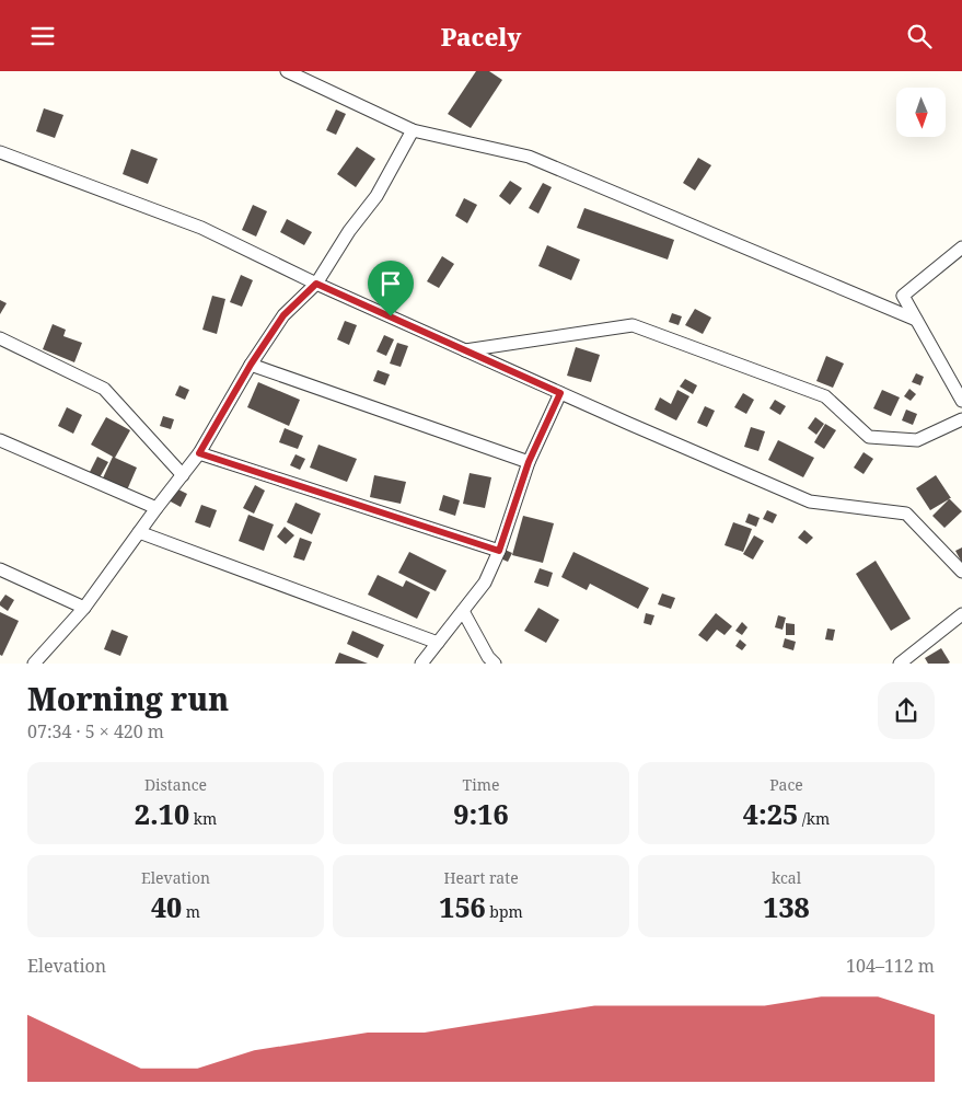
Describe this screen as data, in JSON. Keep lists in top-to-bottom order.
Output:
{
  "north": "bottom",
  "page": {
    "header": "Pacely",
    "heading": ["Morning run", "07:34 · 5 × 420 m"],
    "stats": [
      ["Distance", "2.10 km"],
      ["Time", "9:16"],
      ["Pace", "4:25 /km"],
      ["Elevation", "40 m"],
      ["Heart rate", "156 bpm"],
      ["kcal", "138"]
    ],
    "chart": ["Elevation", "104–112 m"]
  }
}
